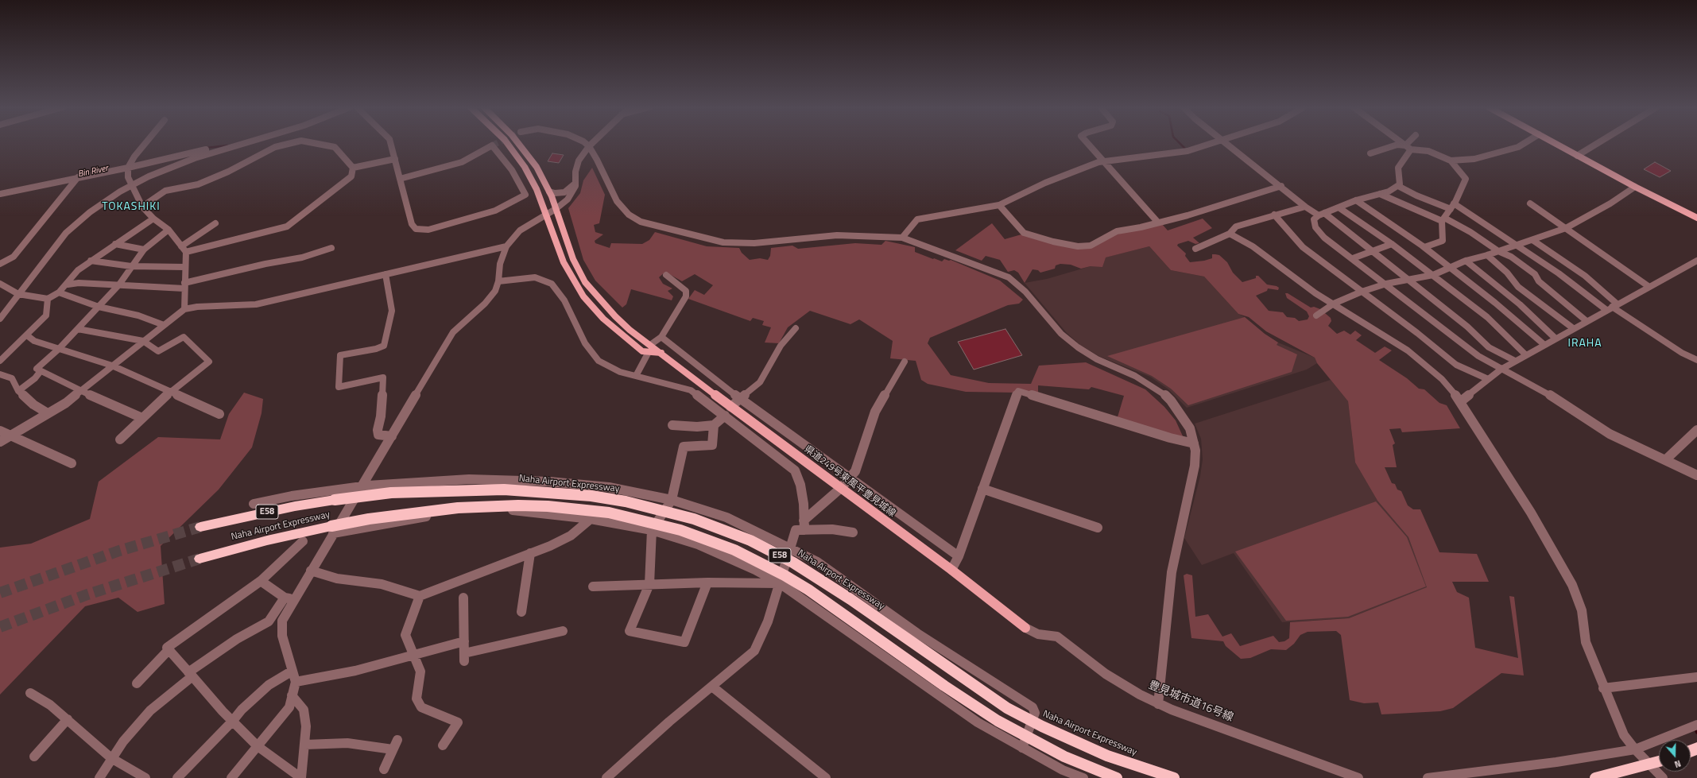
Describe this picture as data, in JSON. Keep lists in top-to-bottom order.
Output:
{
  "streets": {
    "highway": ["Naha Airport Expressway", "E58"],
    "main road": ["県道249号東風平豊見城線"],
    "street": ["豊見城市道16号線"]
  },
  "crossings": [
    ["県道249号東風平豊見城線", "豊見城市道16号線"]
  ],
  "districts": ["TOKASHIKI", "IRAHA"],
  "water": ["Bin River"],
  "north": "bottom"
}
